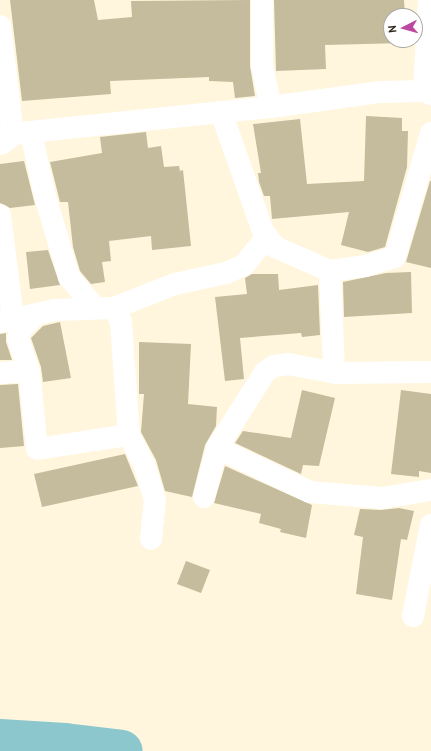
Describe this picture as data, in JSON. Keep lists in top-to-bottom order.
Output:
{
  "north": "left"
}
